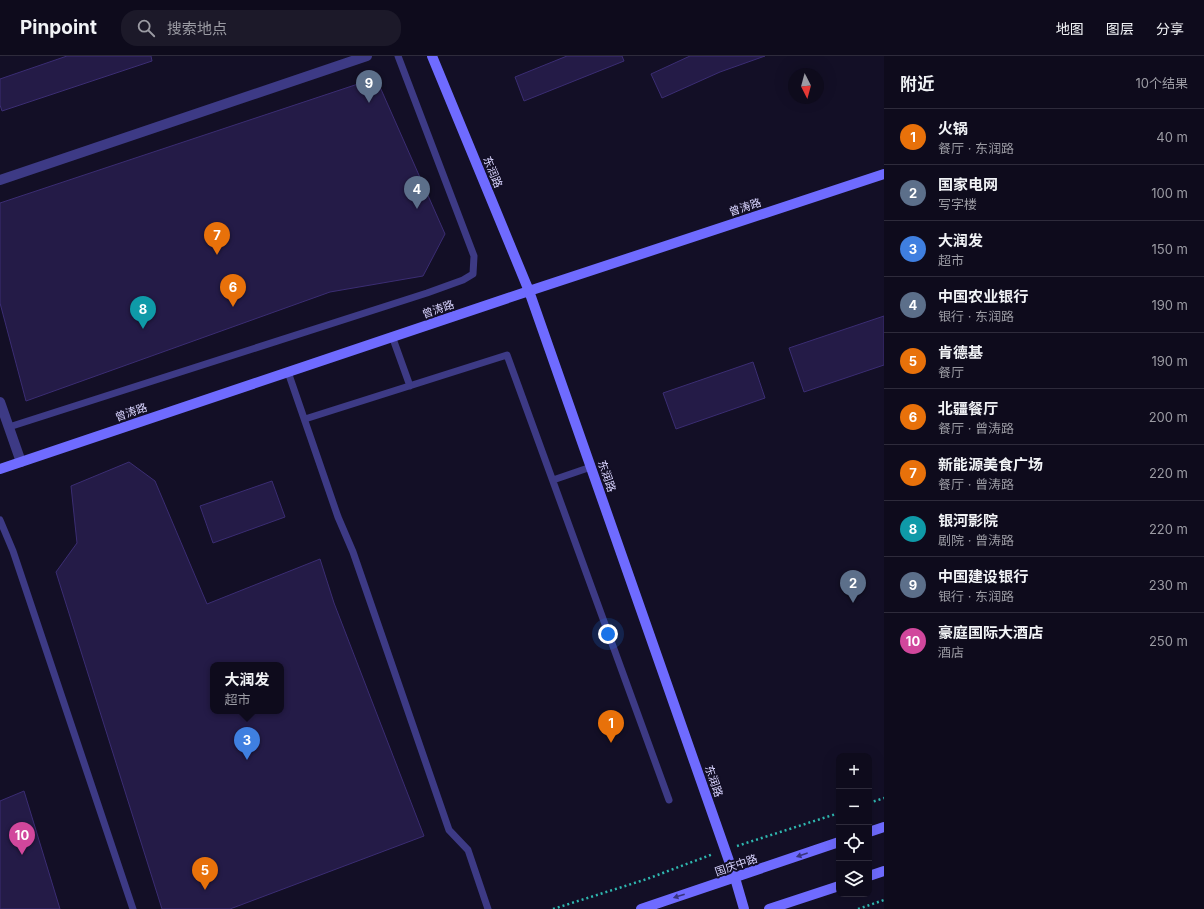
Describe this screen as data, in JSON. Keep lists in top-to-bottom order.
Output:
{
  "streets": {
    "street": ["东润路", "曾涛路", "国庆中路"]
  },
  "crossings": [
    ["东润路", "曾涛路"],
    ["东润路", "国庆中路"]
  ],
  "north": "bottom",
  "page": {
    "header": "Pinpoint",
    "search": "搜索地点",
    "nav": ["地图", "图层", "分享"],
    "heading": ["附近", "10个结果"],
    "pins": [
      "9",
      "4",
      "7",
      "6",
      "8",
      "2",
      "1",
      "3",
      "10",
      "5"
    ],
    "list": [
      {
        "mark": "1",
        "name": "火锅",
        "note": "餐厅 · 东润路",
        "value": "40 m"
      },
      {
        "mark": "2",
        "name": "国家电网",
        "note": "写字楼",
        "value": "100 m"
      },
      {
        "mark": "3",
        "name": "大润发",
        "note": "超市",
        "value": "150 m"
      },
      {
        "mark": "4",
        "name": "中国农业银行",
        "note": "银行 · 东润路",
        "value": "190 m"
      },
      {
        "mark": "5",
        "name": "肯德基",
        "note": "餐厅",
        "value": "190 m"
      },
      {
        "mark": "6",
        "name": "北疆餐厅",
        "note": "餐厅 · 曾涛路",
        "value": "200 m"
      },
      {
        "mark": "7",
        "name": "新能源美食广场",
        "note": "餐厅 · 曾涛路",
        "value": "220 m"
      },
      {
        "mark": "8",
        "name": "银河影院",
        "note": "剧院 · 曾涛路",
        "value": "220 m"
      },
      {
        "mark": "9",
        "name": "中国建设银行",
        "note": "银行 · 东润路",
        "value": "230 m"
      },
      {
        "mark": "10",
        "name": "豪庭国际大酒店",
        "note": "酒店",
        "value": "250 m"
      }
    ],
    "popup": ["大润发", "超市"],
    "map_buttons": ["+", "−"]
  }
}
